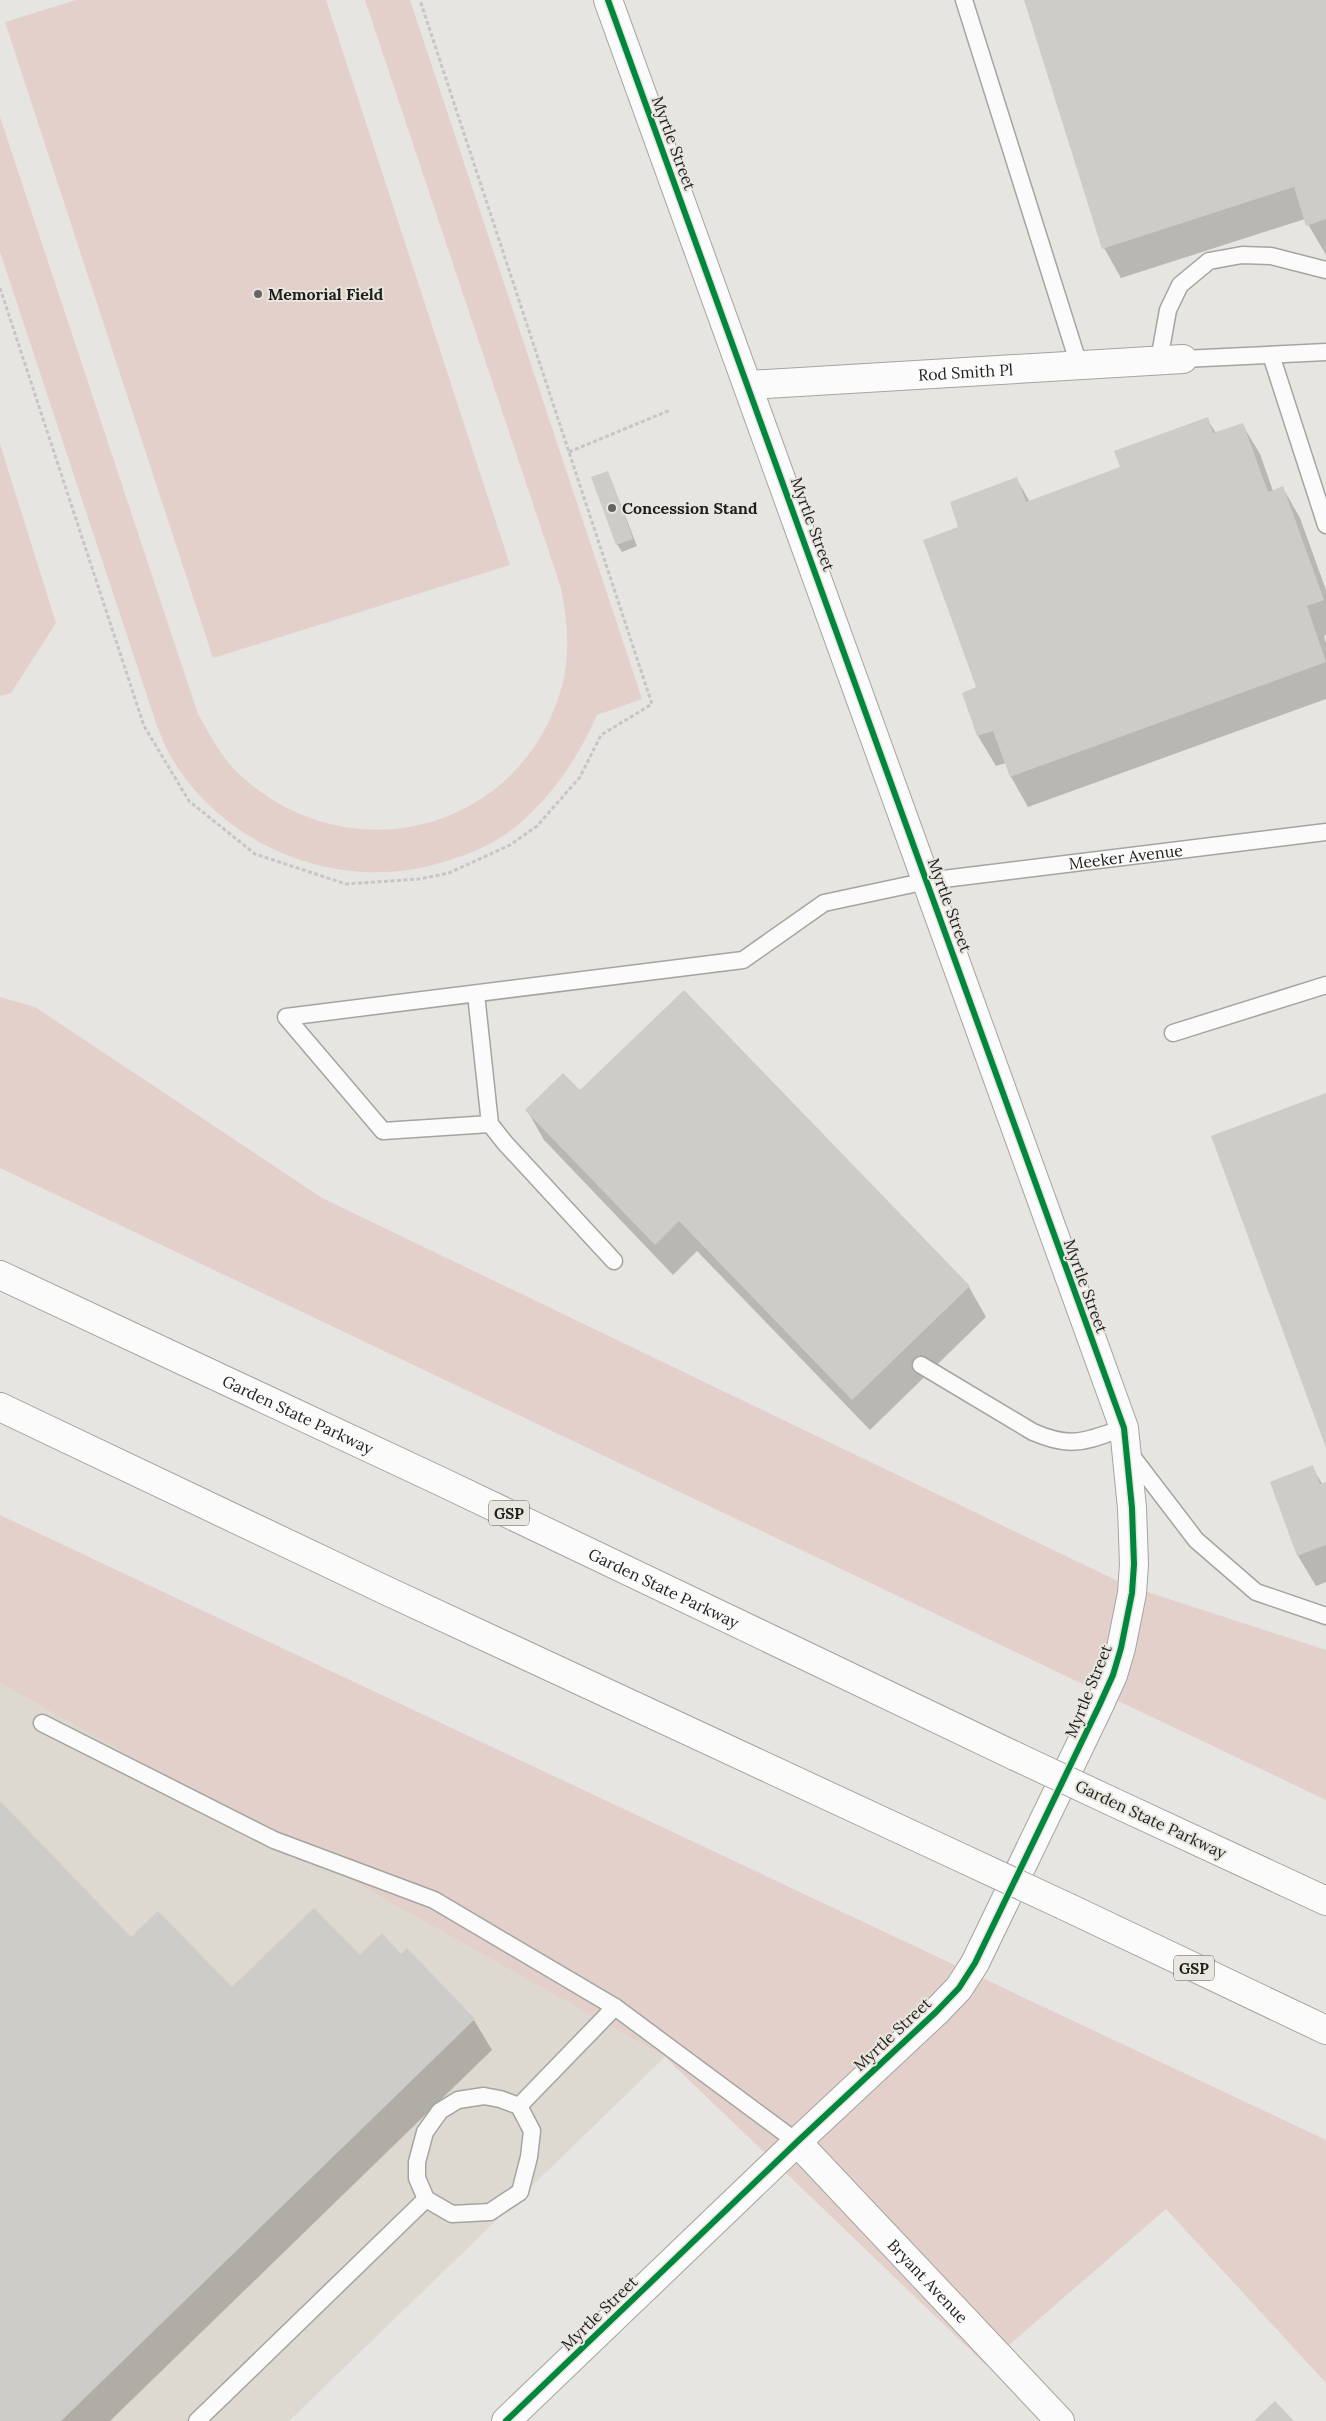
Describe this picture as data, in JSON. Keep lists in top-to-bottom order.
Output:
{
  "streets": {
    "main road": [
      "Myrtle Street",
      "Rod Smith Pl",
      "Garden State Parkway",
      "GSP",
      "Bryant Avenue"
    ],
    "lane": ["Meeker Avenue"]
  },
  "crossings": [
    ["Myrtle Street", "Rod Smith Pl"],
    ["Myrtle Street", "Meeker Avenue"],
    ["Myrtle Street", "Bryant Avenue"]
  ],
  "places": ["Memorial Field", "Concession Stand"]
}
